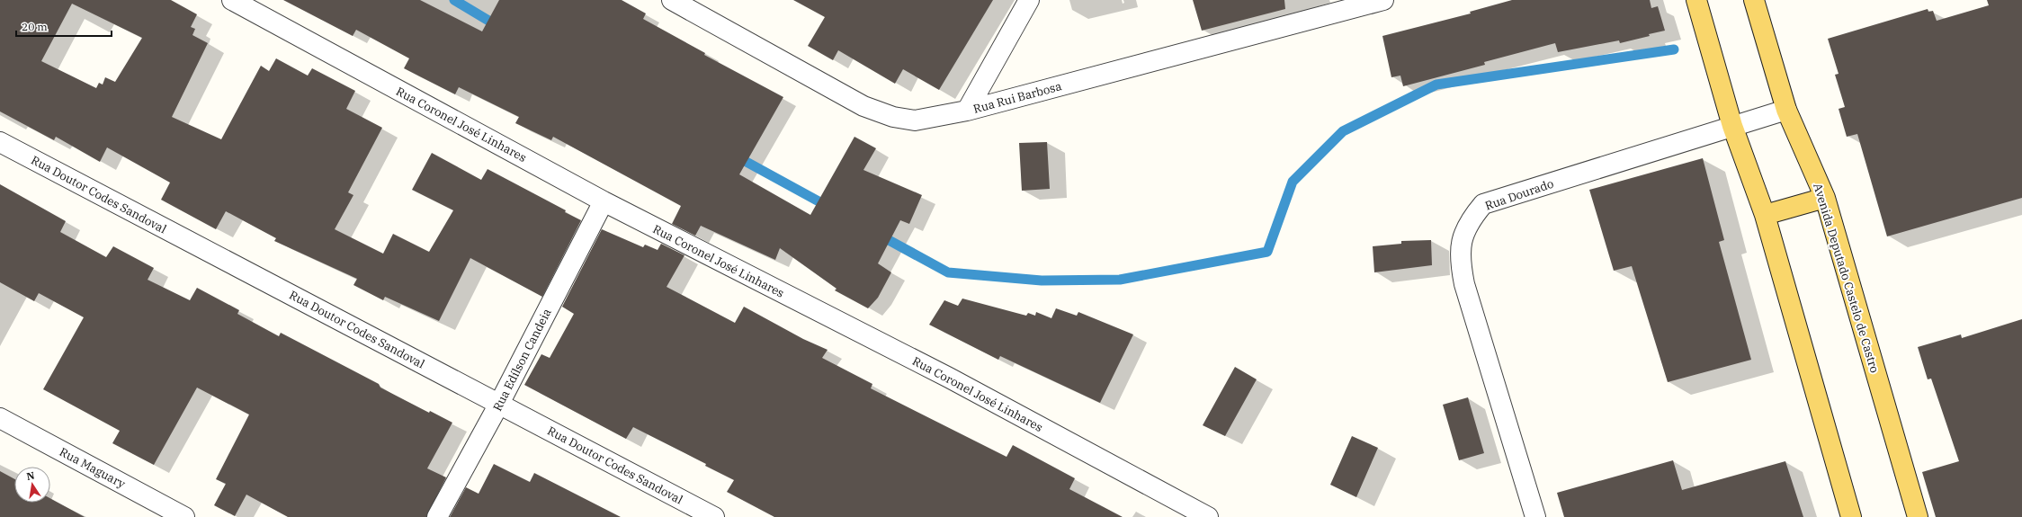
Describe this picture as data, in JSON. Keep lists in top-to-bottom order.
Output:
{
  "streets": {
    "main road": ["Avenida Deputado Castelo de Castro"],
    "street": [
      "Rua Rui Barbosa",
      "Rua Coronel José Linhares",
      "Rua Doutor Codes Sandoval",
      "Rua Dourado",
      "Rua Edílson Candeia",
      "Rua Maguary"
    ]
  },
  "crossings": [
    ["Rua Coronel José Linhares", "Rua Edílson Candeia"],
    ["Rua Doutor Codes Sandoval", "Rua Edílson Candeia"],
    ["Rua Dourado", "Avenida Deputado Castelo de Castro"]
  ],
  "scale_bar": "20 m",
  "north": "top"
}
